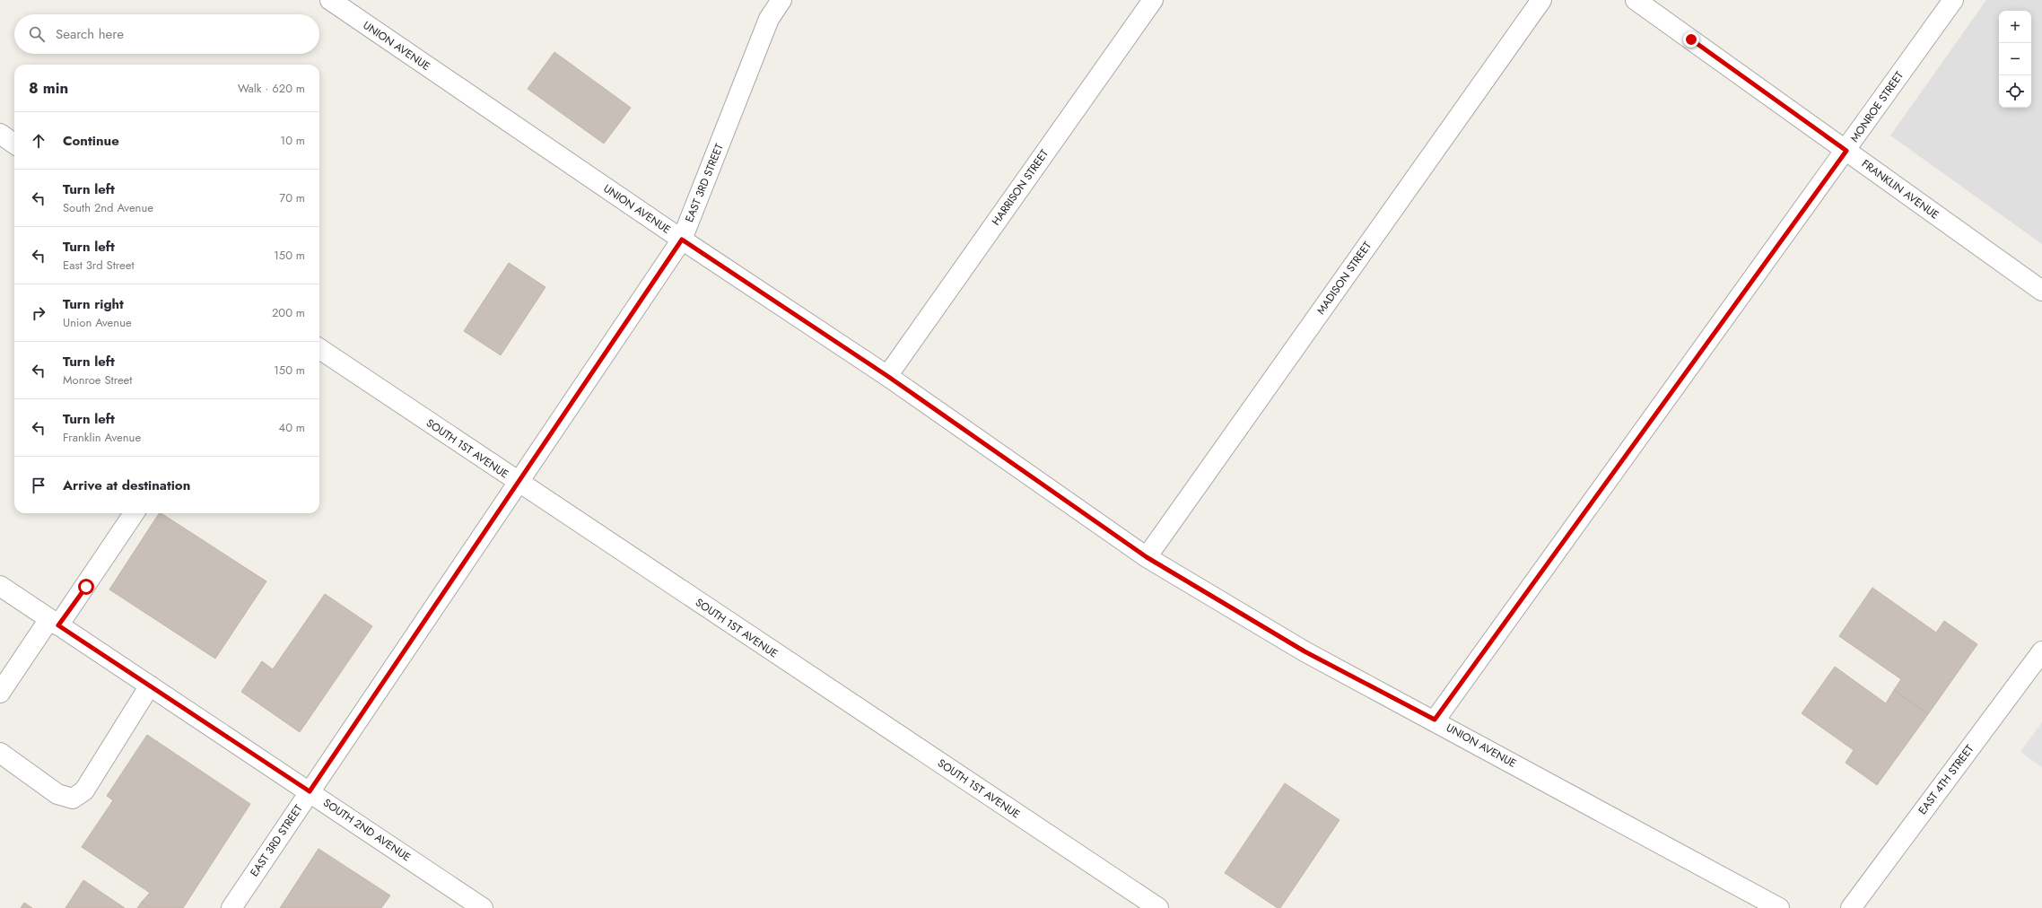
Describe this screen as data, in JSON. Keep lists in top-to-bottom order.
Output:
{
  "streets": {
    "street": [
      "UNION AVENUE",
      "MONROE STREET",
      "EAST 3RD STREET",
      "HARRISON STREET",
      "FRANKLIN AVENUE",
      "MADISON STREET",
      "SOUTH 1ST AVENUE",
      "EAST 4TH STREET",
      "SOUTH 2ND AVENUE"
    ]
  },
  "crossings": [
    ["UNION AVENUE", "MONROE STREET"],
    ["UNION AVENUE", "EAST 3RD STREET"],
    ["UNION AVENUE", "HARRISON STREET"],
    ["UNION AVENUE", "MADISON STREET"],
    ["MONROE STREET", "FRANKLIN AVENUE"],
    ["EAST 3RD STREET", "SOUTH 1ST AVENUE"],
    ["EAST 3RD STREET", "SOUTH 2ND AVENUE"]
  ],
  "page": {
    "map_buttons": ["+", "−"],
    "search": "Search here",
    "heading": ["8 min", "Walk · 620 m"],
    "list": [
      ["Continue", "10 m"],
      ["Turn left", "South 2nd Avenue", "70 m"],
      ["Turn left", "East 3rd Street", "150 m"],
      ["Turn right", "Union Avenue", "200 m"],
      ["Turn left", "Monroe Street", "150 m"],
      ["Turn left", "Franklin Avenue", "40 m"],
      "Arrive at destination"
    ]
  }
}
